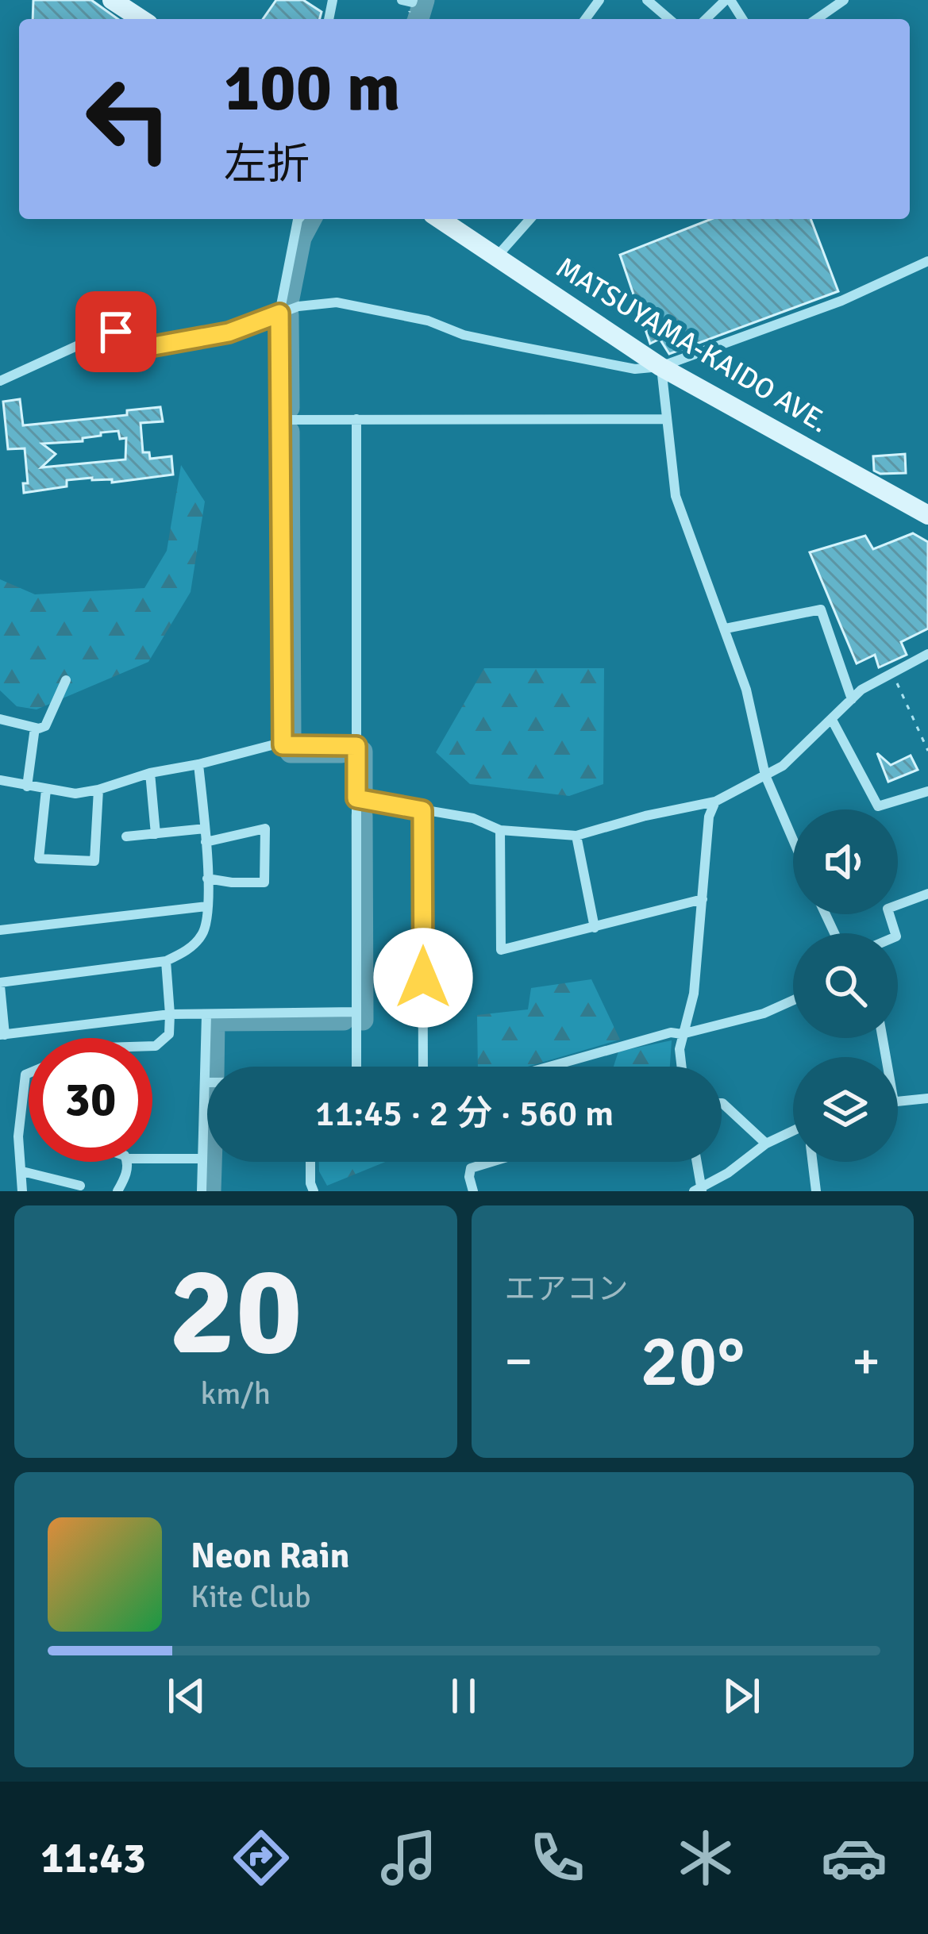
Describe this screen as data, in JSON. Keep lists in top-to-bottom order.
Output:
{
  "streets": {
    "main road": ["MATSUYAMA-KAIDO AVE."]
  },
  "page": {
    "turn": ["100 m", "左折"],
    "limit": "30",
    "trip": "11:45 · 2 分 · 560 m",
    "tile": [
      ["20", "km/h"],
      "エアコン"
    ],
    "heat": ["−", "20°", "+"],
    "song": ["Neon Rain", "Kite Club"],
    "tabs": "11:43"
  }
}
